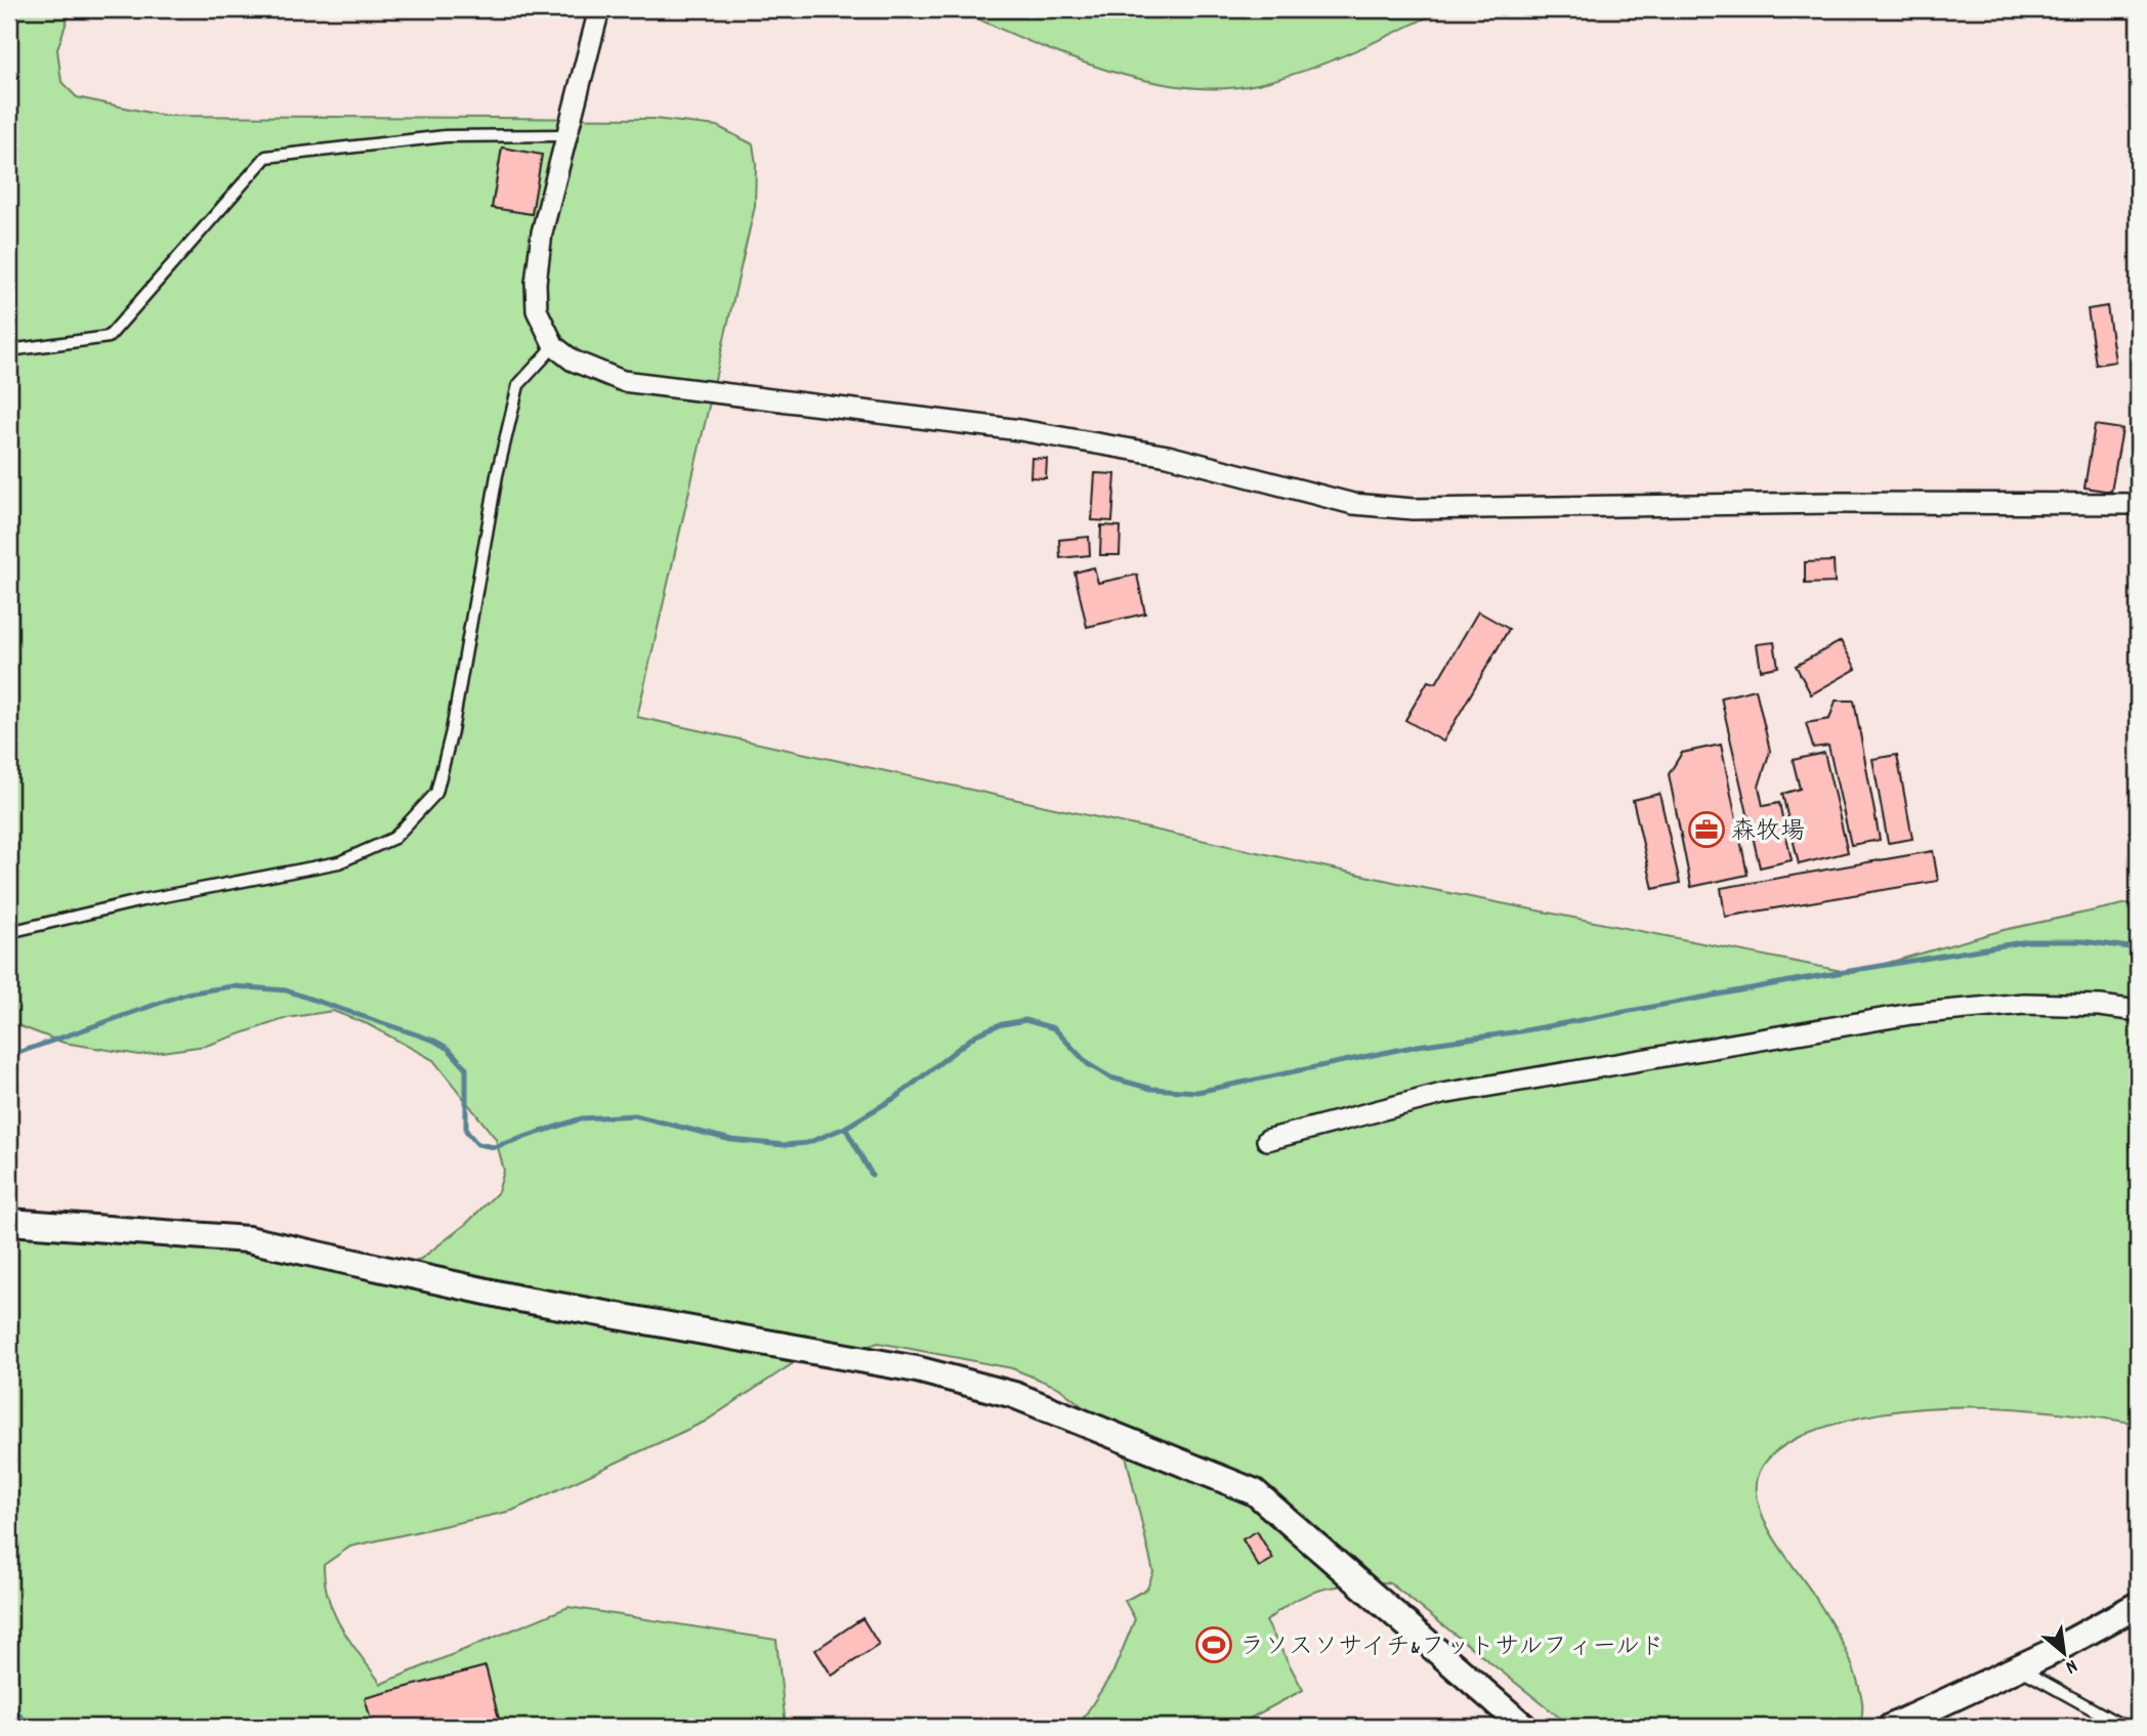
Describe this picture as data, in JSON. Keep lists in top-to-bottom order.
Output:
{
  "places": {
    "office": ["森牧場"],
    "sports": ["ラソスソサイチ&フットサルフィールド"]
  },
  "north": "bottom right"
}
